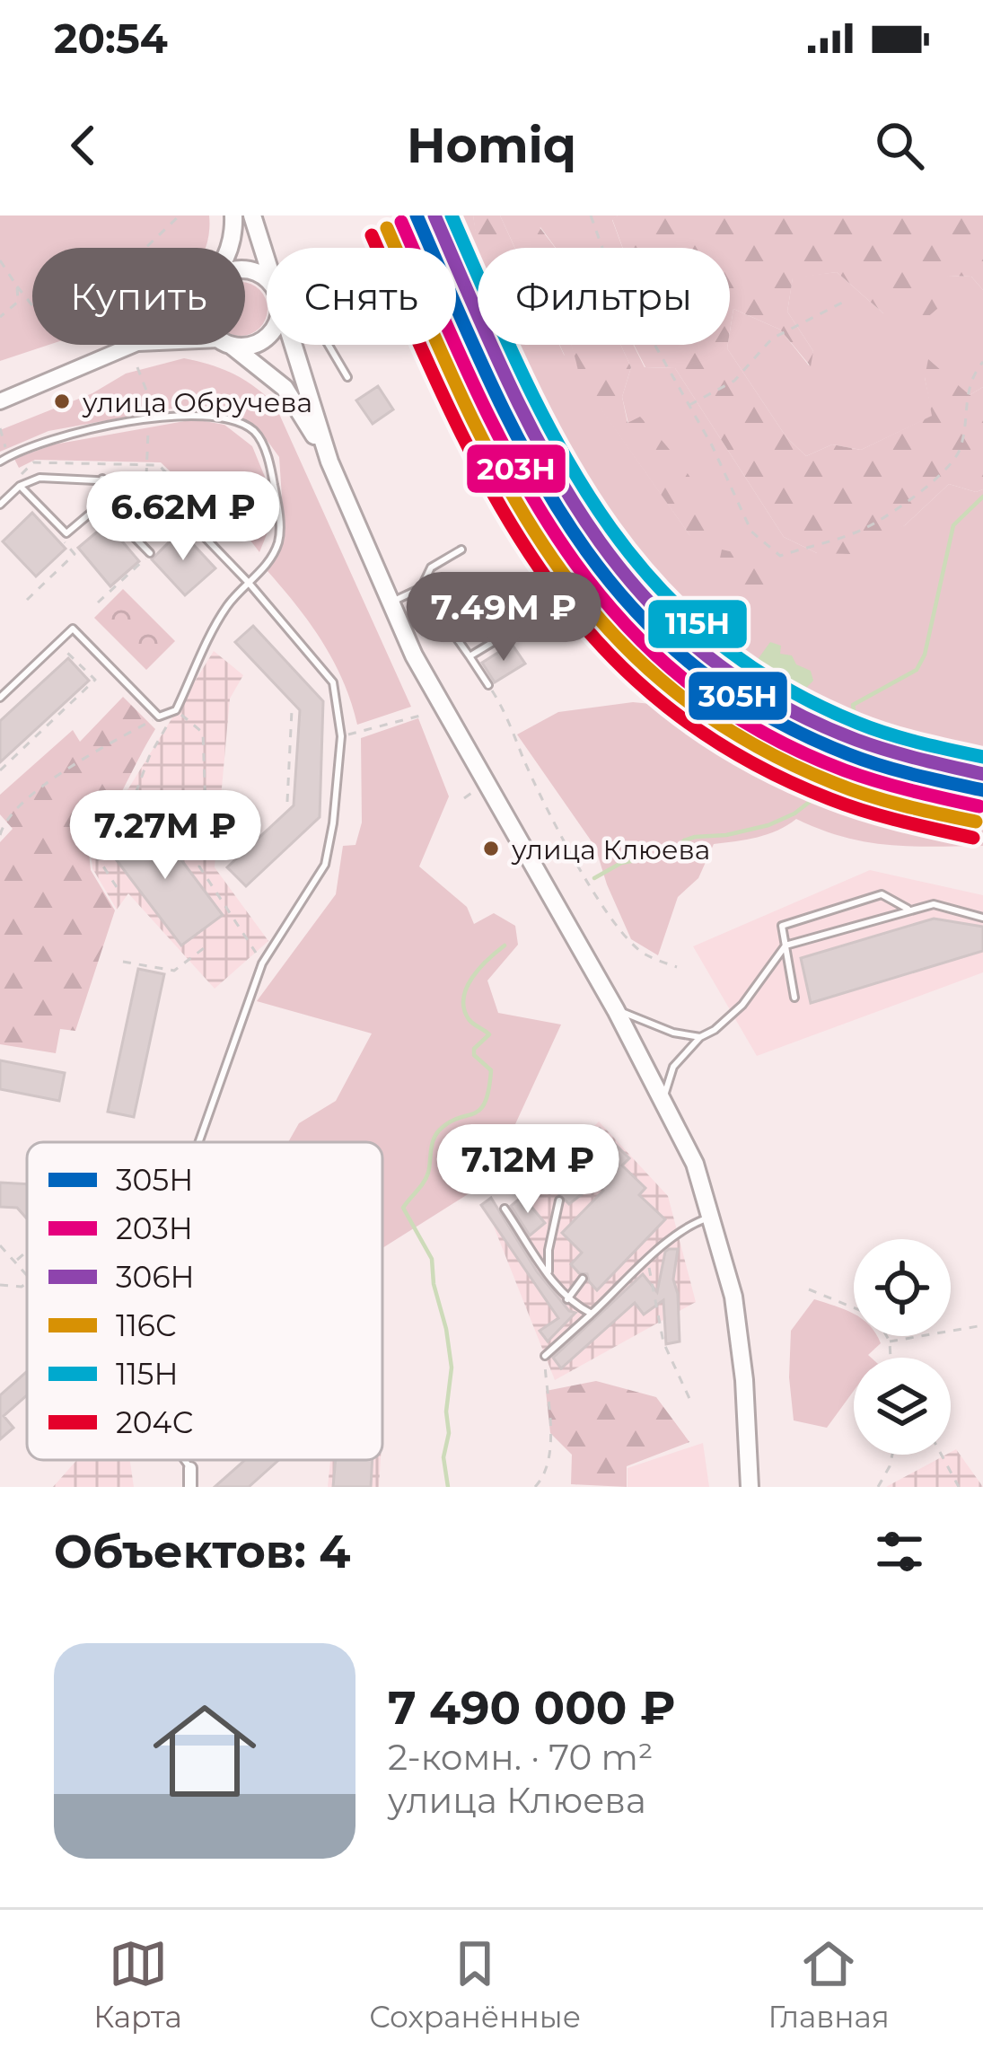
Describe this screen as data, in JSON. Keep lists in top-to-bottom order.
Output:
{
  "places": ["улица Обручева", "улица Клюева"],
  "lines": [
    "transit line 305Н",
    "transit line 306Н",
    "transit line 115Н",
    "transit line 203Н",
    "transit line 116С",
    "transit line 204С"
  ],
  "legend": [
    "305Н",
    "203Н",
    "306Н",
    "116С",
    "115Н",
    "204С"
  ],
  "page": {
    "status": "20:54",
    "header": "Homiq",
    "chip": ["Купить", "Снять", "Фильтры"],
    "price": [
      "6.62M ₽",
      "7.49M ₽",
      "7.27M ₽",
      "7.12M ₽"
    ],
    "heading": "Объектов: 4",
    "list": [
      {
        "name": "7 490 000 ₽",
        "note": "2-комн. · 70 m² · улица Клюева"
      }
    ],
    "tabs": ["Карта", "Сохранённые", "Главная"]
  }
}
